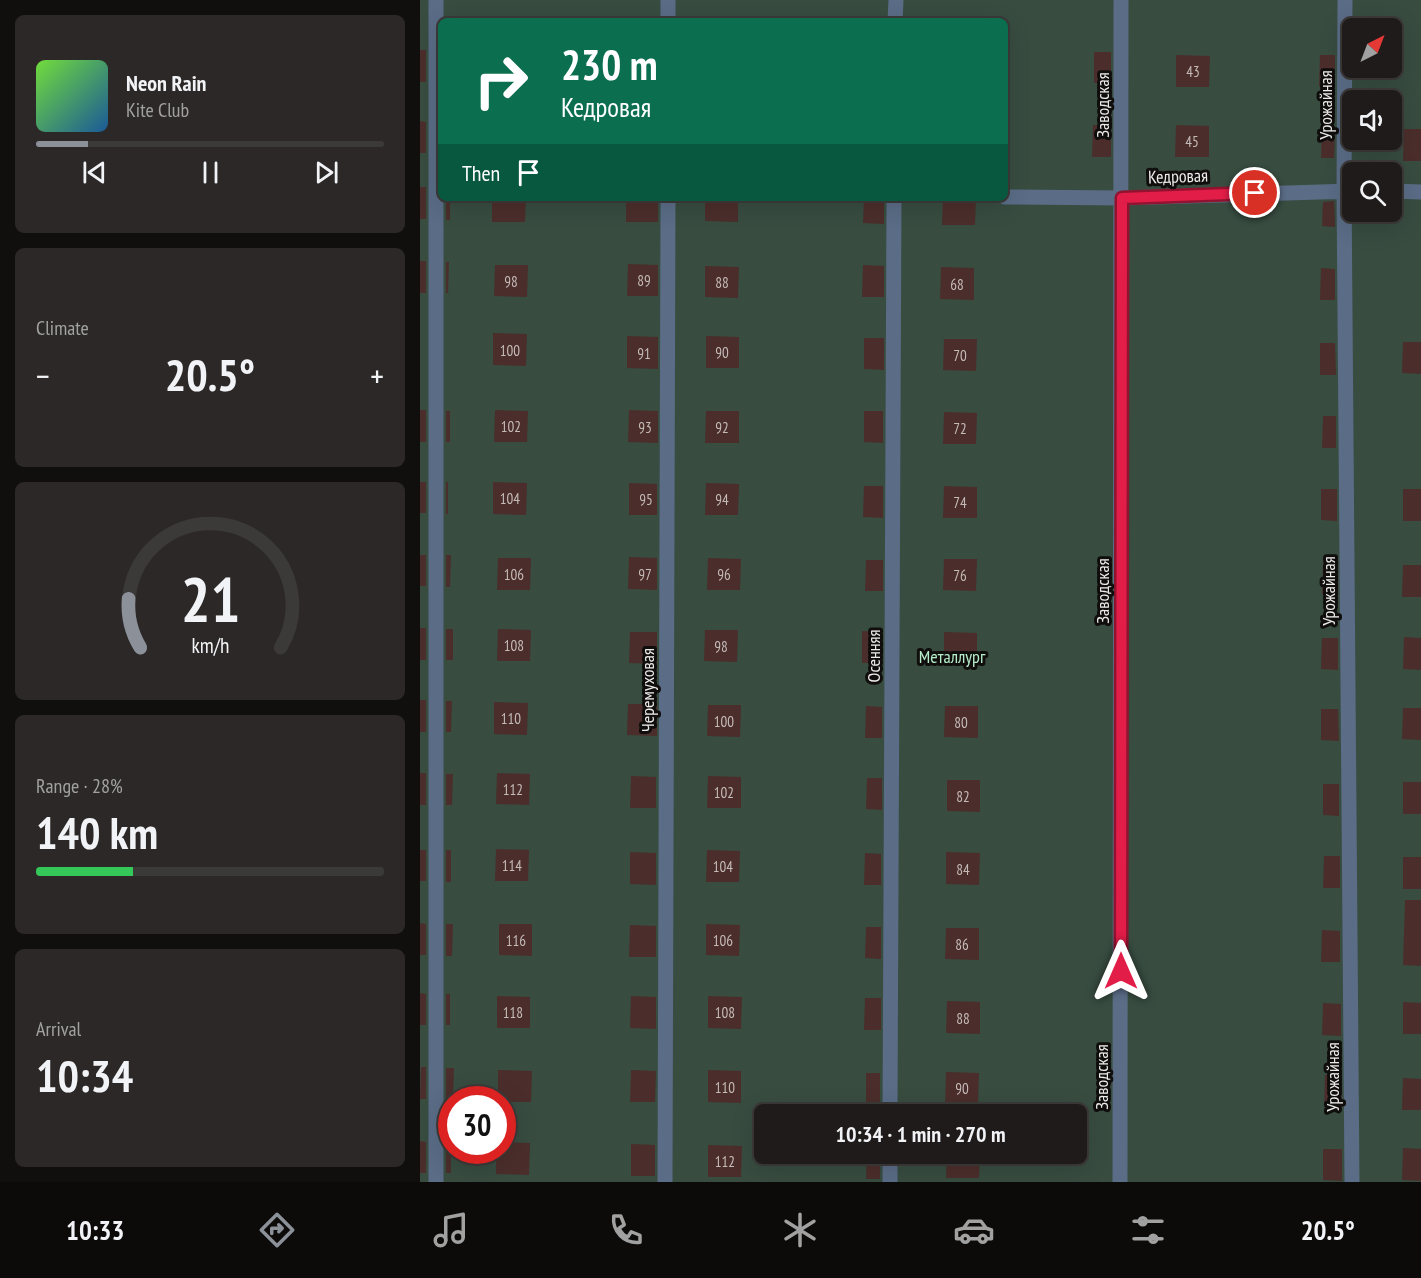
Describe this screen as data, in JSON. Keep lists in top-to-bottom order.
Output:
{
  "streets": {
    "street": [
      "Заводская",
      "Урожайная",
      "Кедровая",
      "Осенняя",
      "Черемуховая"
    ]
  },
  "crossings": [
    ["Заводская", "Кедровая"]
  ],
  "parks": ["Металлург"],
  "house_numbers": [
    "43",
    "45",
    "89",
    "98",
    "88",
    "68",
    "100",
    "90",
    "91",
    "70",
    "102",
    "93",
    "92",
    "72",
    "104",
    "95",
    "94",
    "74",
    "106",
    "97",
    "96",
    "76",
    "108",
    "98",
    "110",
    "100",
    "80",
    "112",
    "102",
    "82",
    "114",
    "104",
    "84",
    "116",
    "106",
    "86",
    "118",
    "108",
    "88",
    "110",
    "90",
    "112"
  ],
  "north": "top right",
  "page": {
    "turn": ["230 m", "Кедровая"],
    "song": ["Neon Rain", "Kite Club"],
    "then": "Then",
    "tile": [
      "Climate",
      ["Range · 28%", "140 km"],
      ["Arrival", "10:34"]
    ],
    "heat": ["−", "20.5°", "+"],
    "limit": "30",
    "trip": "10:34 · 1 min · 270 m",
    "tabs": ["10:33", "20.5°"],
    "gauge": ["21", "km/h"]
  }
}
